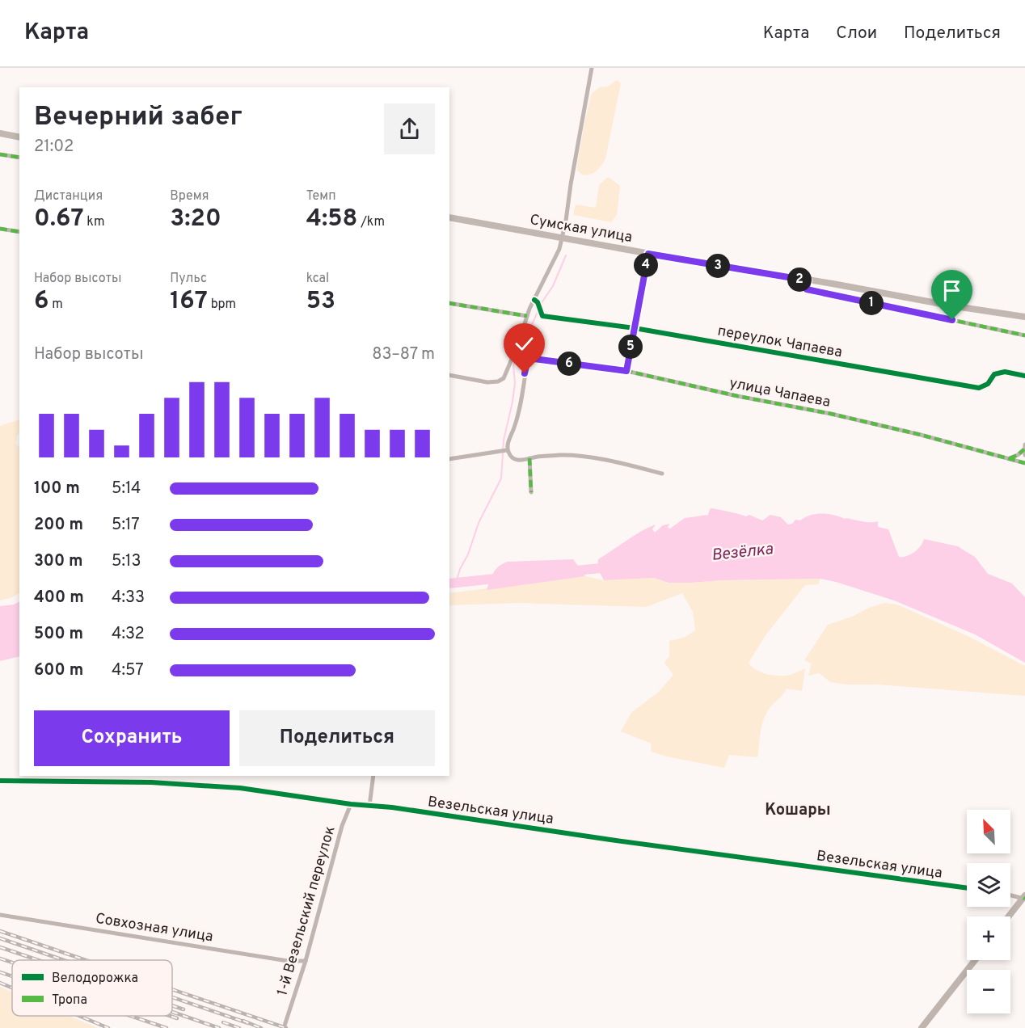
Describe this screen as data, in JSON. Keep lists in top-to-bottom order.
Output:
{
  "streets": {
    "main road": ["Сумская улица"],
    "street": [
      "переулок Чапаева",
      "улица Чапаева",
      "Везельская улица",
      "1-й Везельский переулок",
      "Совхозная улица"
    ]
  },
  "crossings": [
    ["Везельская улица", "1-й Везельский переулок"],
    ["1-й Везельский переулок", "Совхозная улица"]
  ],
  "districts": ["Кошары"],
  "water": ["Везёлка"],
  "legend": ["Велодорожка", "Тропа"],
  "north": "top left",
  "page": {
    "header": "Карта",
    "nav": ["Карта", "Слои", "Поделиться"],
    "heading": ["Вечерний забег", "21:02"],
    "stats": [
      ["Дистанция", "0.67 km"],
      ["Время", "3:20"],
      ["Темп", "4:58 /km"],
      ["Набор высоты", "6 m"],
      ["Пульс", "167 bpm"],
      ["kcal", "53"]
    ],
    "pins": [
      "4",
      "3",
      "2",
      "1",
      "5",
      "6"
    ],
    "chart": ["Набор высоты", "83–87 m"],
    "list": [
      {
        "name": "100 m",
        "note": "5:14"
      },
      {
        "name": "200 m",
        "note": "5:17"
      },
      {
        "name": "300 m",
        "note": "5:13"
      },
      {
        "name": "400 m",
        "note": "4:33"
      },
      {
        "name": "500 m",
        "note": "4:32"
      },
      {
        "name": "600 m",
        "note": "4:57"
      }
    ],
    "buttons": ["Сохранить", "Поделиться"],
    "map_buttons": ["+", "−"]
  }
}
